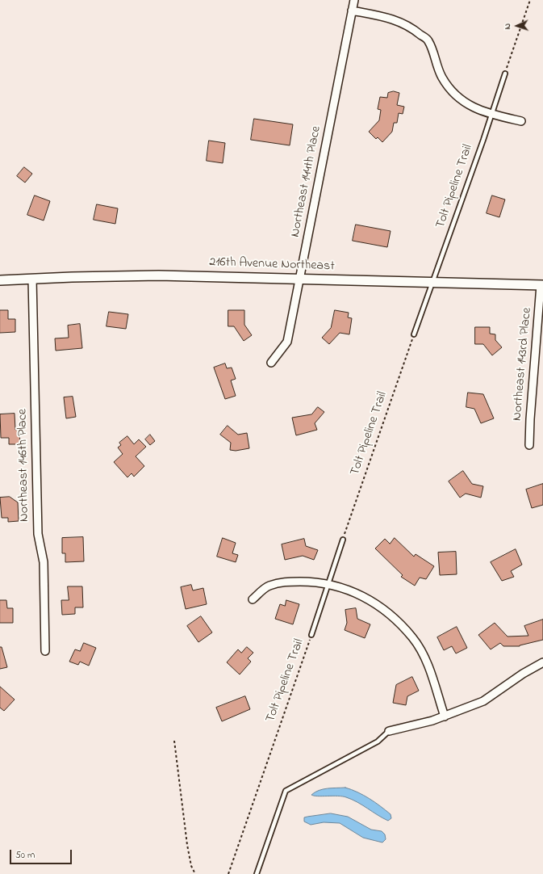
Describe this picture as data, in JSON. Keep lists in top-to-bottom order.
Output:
{
  "streets": {
    "street": [
      "Northeast 144th Place",
      "216th Avenue Northeast",
      "Northeast 143rd Place",
      "Northeast 146th Place"
    ],
    "path": ["Tolt Pipeline Trail"]
  },
  "crossings": [
    ["Northeast 144th Place", "216th Avenue Northeast"],
    ["216th Avenue Northeast", "Northeast 143rd Place"],
    ["216th Avenue Northeast", "Northeast 146th Place"]
  ],
  "scale_bar": "50 m",
  "north": "left"
}
